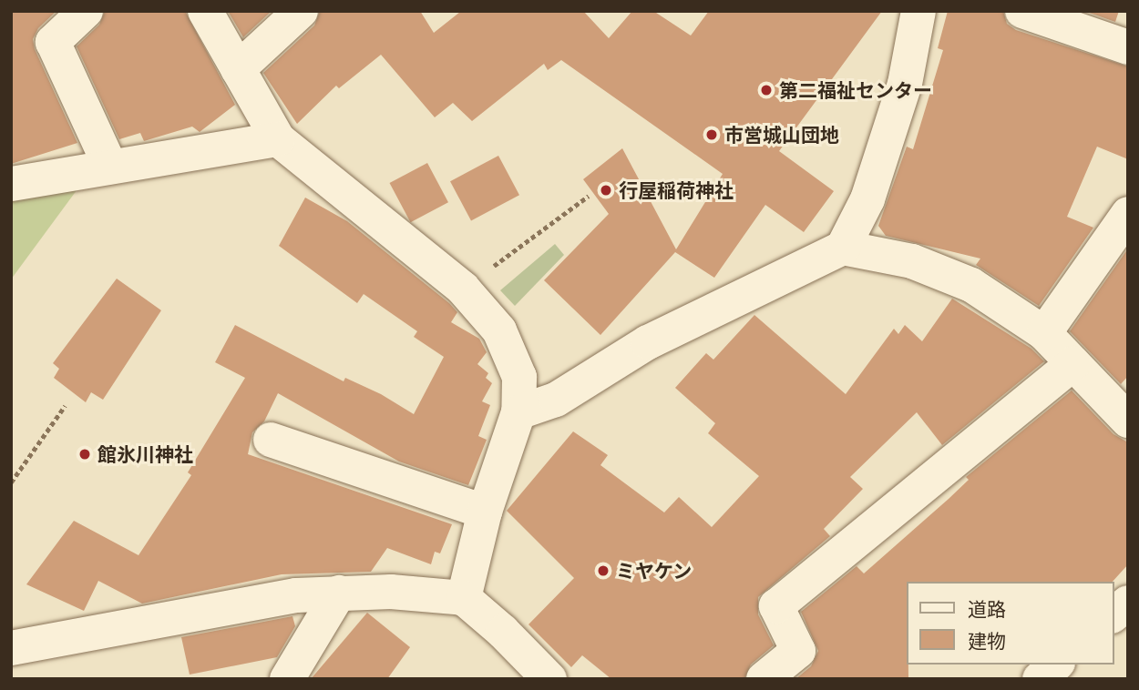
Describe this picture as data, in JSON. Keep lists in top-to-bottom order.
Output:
{
  "places": [
    "第二福祉センター",
    "市営城山団地",
    "行屋稲荷神社",
    "館氷川神社",
    "ミヤケン"
  ],
  "legend": ["道路", "建物"]
}
